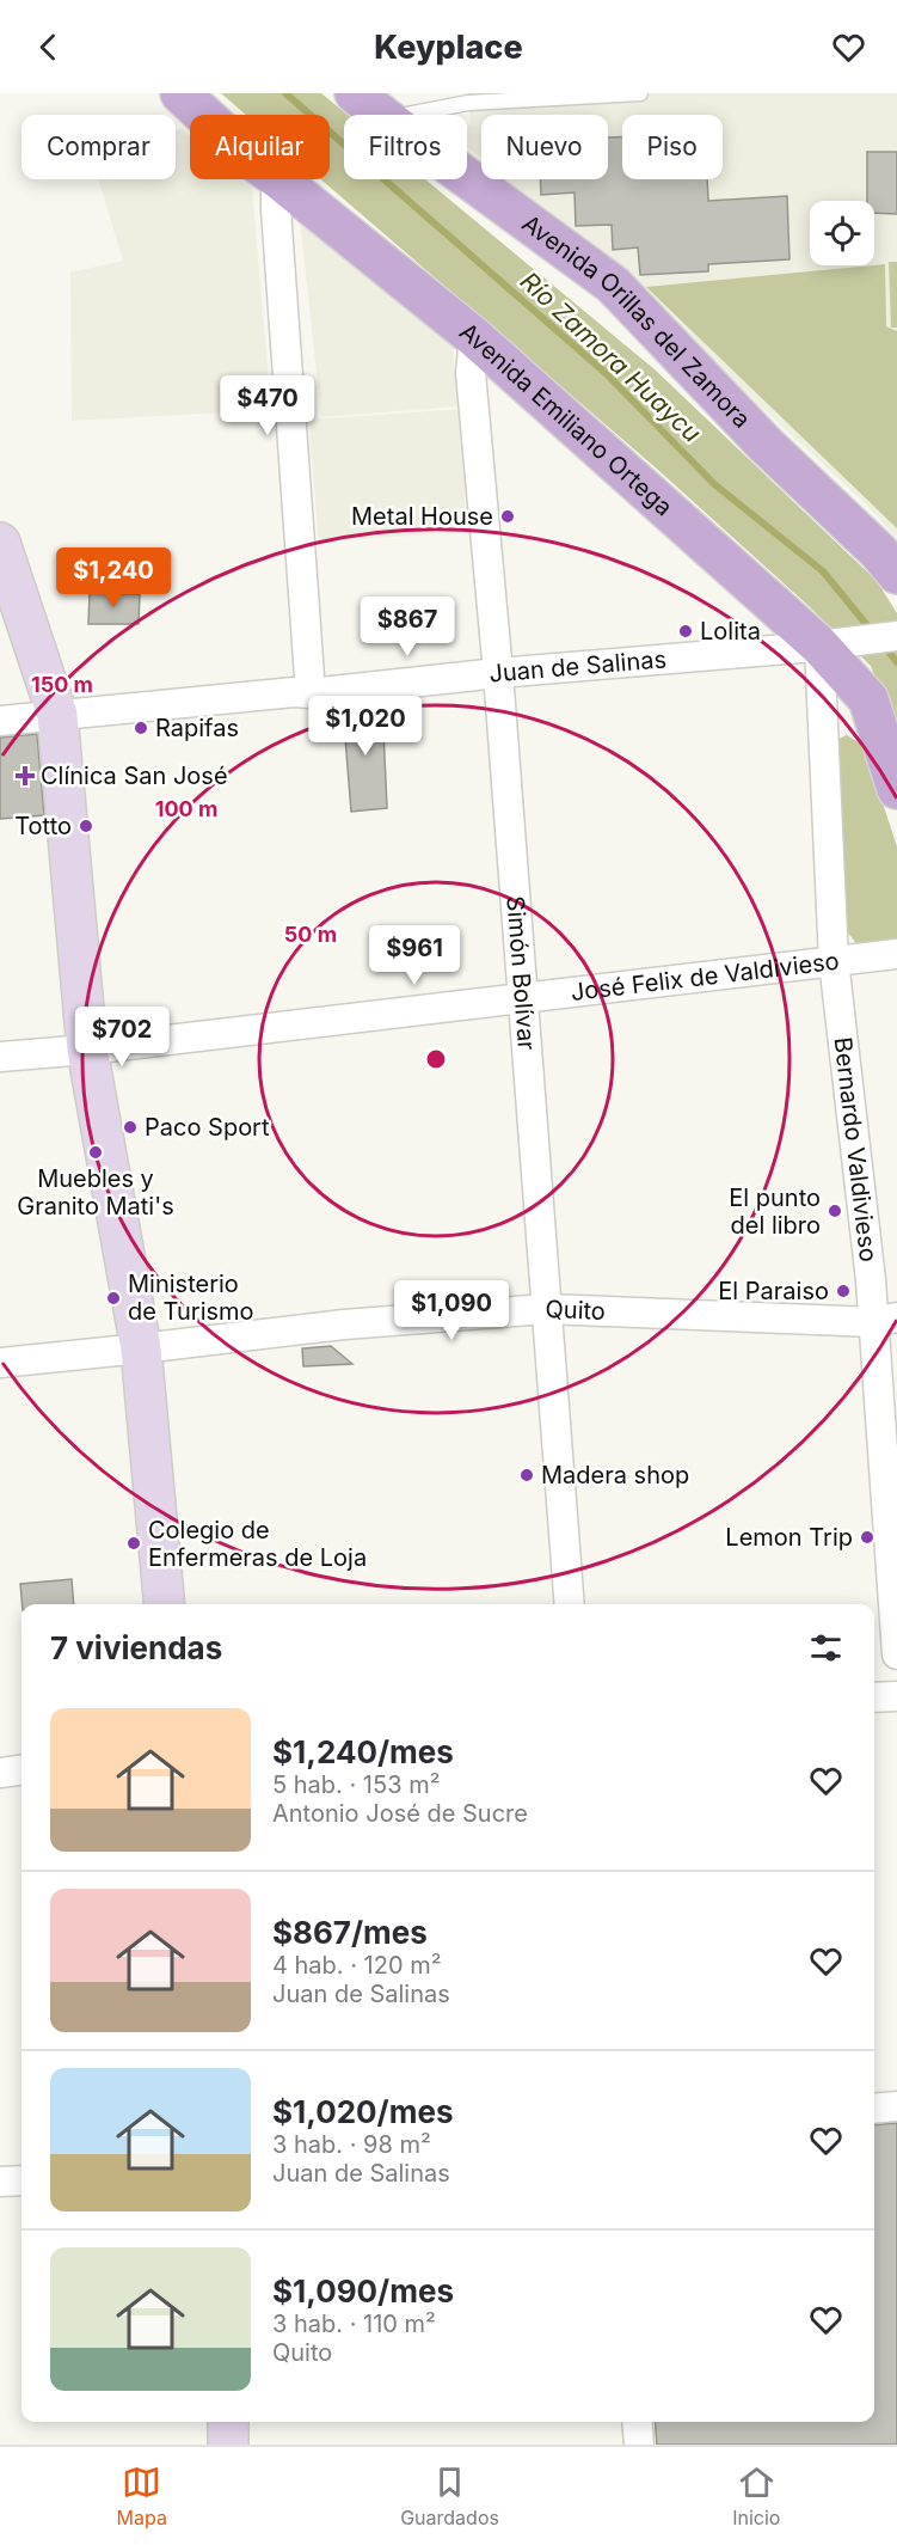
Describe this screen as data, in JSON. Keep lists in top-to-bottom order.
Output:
{
  "streets": {
    "main road": ["Avenida Orillas del Zamora", "Avenida Emiliano Ortega"],
    "street": [
      "Juan de Salinas",
      "Simón Bolívar",
      "José Felix de Valdivieso",
      "Bernardo Valdivieso",
      "Quito"
    ]
  },
  "crossings": [
    ["Avenida Emiliano Ortega", "Juan de Salinas"],
    ["Avenida Emiliano Ortega", "Simón Bolívar"],
    ["Avenida Emiliano Ortega", "Bernardo Valdivieso"],
    ["Juan de Salinas", "Simón Bolívar"],
    ["Juan de Salinas", "Bernardo Valdivieso"],
    ["Simón Bolívar", "José Felix de Valdivieso"],
    ["Simón Bolívar", "Quito"],
    ["José Felix de Valdivieso", "Bernardo Valdivieso"],
    ["Bernardo Valdivieso", "Quito"]
  ],
  "water": ["Río Zamora Huaycu"],
  "places": {
    "other": [
      "Metal House",
      "Lolita",
      "Rapifas",
      "Totto",
      "Paco Sport",
      "Muebles y Granito Mati's",
      "El punto del libro",
      "El Paraiso",
      "Ministerio de Turismo",
      "Madera shop",
      "Lemon Trip",
      "Colegio de Enfermeras de Loja"
    ],
    "health": ["Clínica San José"]
  },
  "page": {
    "header": "Keyplace",
    "chip": [
      "Comprar",
      "Alquilar",
      "Filtros",
      "Nuevo",
      "Piso"
    ],
    "price": [
      "$470",
      "$1,240",
      "$867",
      "$1,020",
      "$961",
      "$702",
      "$1,090"
    ],
    "heading": "7 viviendas",
    "list": [
      {
        "name": "$1,240/mes",
        "note": "5 hab. · 153 m² · Antonio José de Sucre"
      },
      {
        "name": "$867/mes",
        "note": "4 hab. · 120 m² · Juan de Salinas"
      },
      {
        "name": "$1,020/mes",
        "note": "3 hab. · 98 m² · Juan de Salinas"
      },
      {
        "name": "$1,090/mes",
        "note": "3 hab. · 110 m² · Quito"
      }
    ],
    "tabs": ["Mapa", "Guardados", "Inicio"]
  },
  "rings": ["150 m", "100 m", "50 m"]
}
